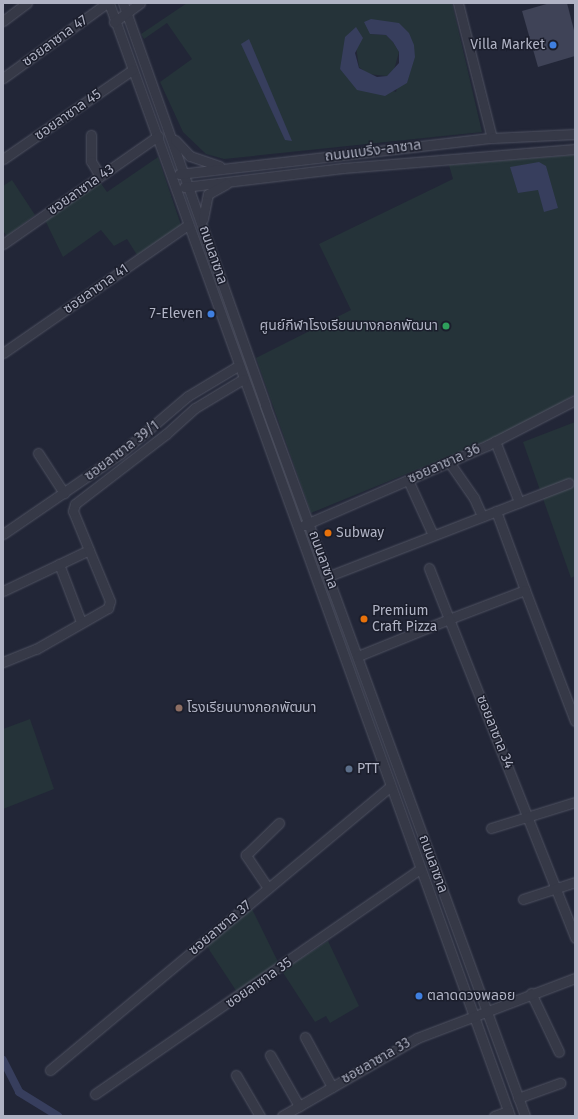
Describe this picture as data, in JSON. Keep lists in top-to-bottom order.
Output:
{
  "streets": {
    "street": [
      "ซอยลาซาล 47",
      "ซอยลาซาล 45",
      "ถนนแบริ่ง-ลาซาล",
      "ซอยลาซาล 43",
      "ถนนลาซาล",
      "ซอยลาซาล 41",
      "ซอยลาซาล 39/1",
      "ซอยลาซาล 36",
      "ซอยลาซาล 34",
      "ซอยลาซาล 37",
      "ซอยลาซาล 35",
      "ซอยลาซาล 33"
    ]
  },
  "crossings": [
    ["ซอยลาซาล 47", "ถนนลาซาล"],
    ["ซอยลาซาล 45", "ถนนลาซาล"],
    ["ถนนแบริ่ง-ลาซาล", "ถนนลาซาล"],
    ["ซอยลาซาล 43", "ถนนลาซาล"],
    ["ถนนลาซาล", "ซอยลาซาล 41"],
    ["ถนนลาซาล", "ซอยลาซาล 39/1"],
    ["ถนนลาซาล", "ซอยลาซาล 36"],
    ["ถนนลาซาล", "ซอยลาซาล 37"],
    ["ถนนลาซาล", "ซอยลาซาล 35"],
    ["ถนนลาซาล", "ซอยลาซาล 33"]
  ],
  "places": [
    "Villa Market",
    "7-Eleven",
    "ศูนย์กีฬาโรงเรียนบางกอกพัฒนา",
    "Subway",
    "Premium Craft Pizza",
    "โรงเรียนบางกอกพัฒนา",
    "PTT",
    "ตลาดดวงพลอย"
  ]
}
